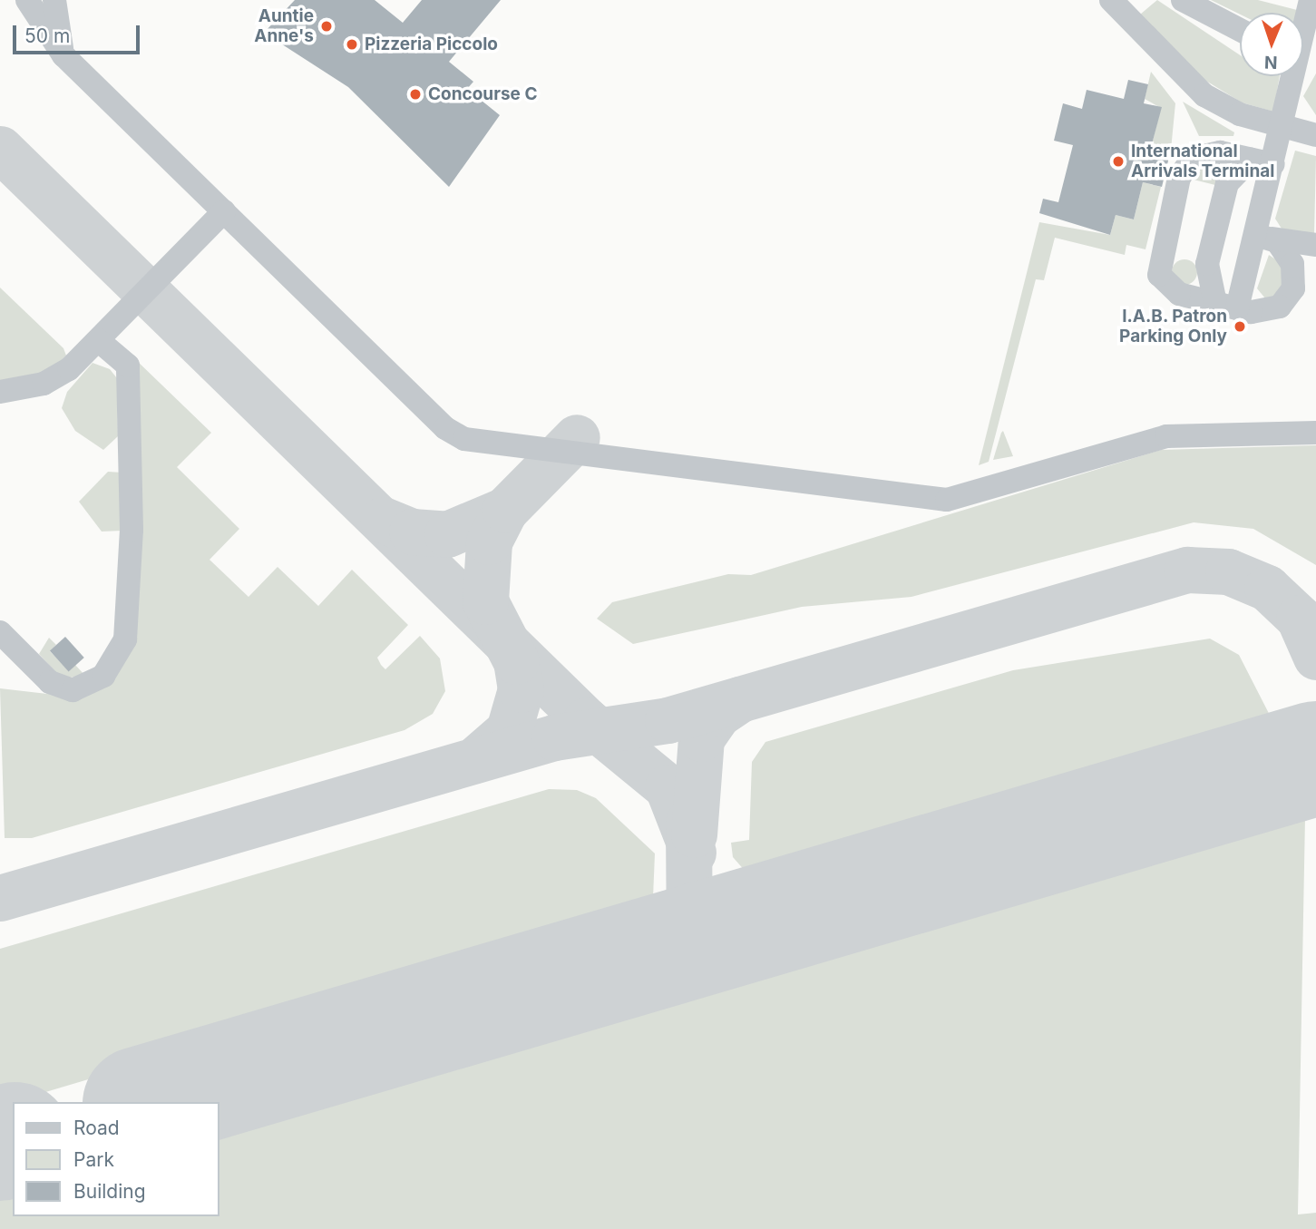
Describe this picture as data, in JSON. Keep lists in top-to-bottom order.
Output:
{
  "places": [
    "Auntie Anne's",
    "Pizzeria Piccolo",
    "Concourse C",
    "International Arrivals Terminal",
    "I.A.B. Patron Parking Only"
  ],
  "legend": ["Road", "Park", "Building"],
  "scale_bar": "50 m",
  "north": "bottom"
}
